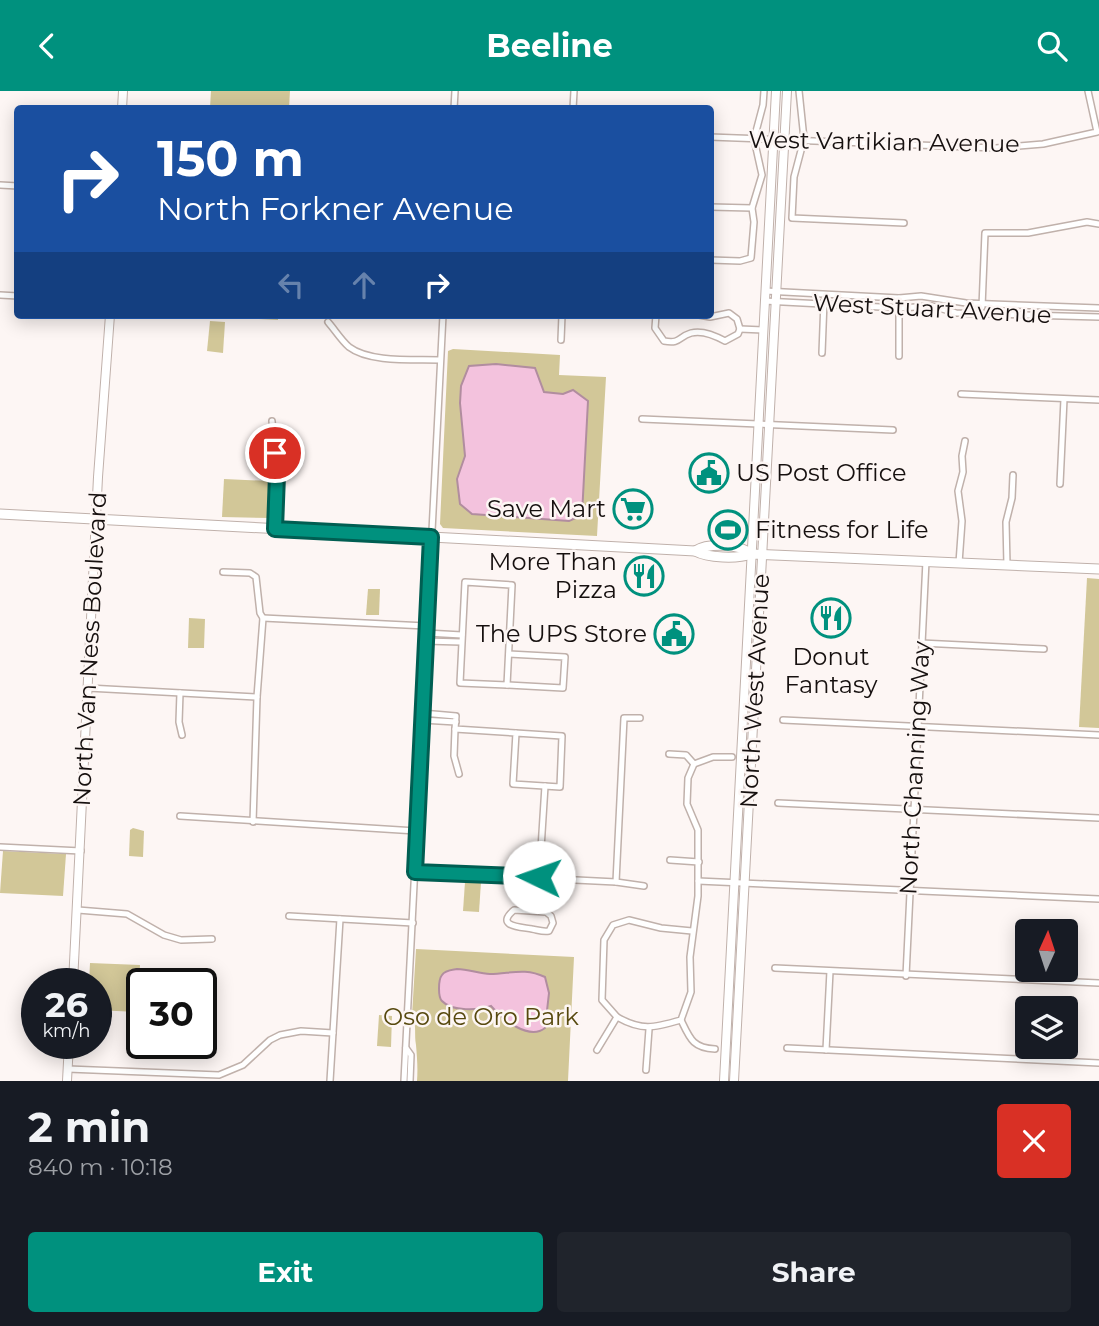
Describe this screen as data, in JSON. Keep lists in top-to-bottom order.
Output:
{
  "streets": {
    "main road": ["North Van Ness Boulevard", "North West Avenue"],
    "street": ["West Vartikian Avenue", "West Stuart Avenue", "North Channing Way"]
  },
  "crossings": [
    ["West Vartikian Avenue", "North West Avenue"],
    ["West Stuart Avenue", "North West Avenue"]
  ],
  "parks": ["Oso de Oro Park"],
  "places": {
    "public building": ["US Post Office", "The UPS Store"],
    "supermarket": ["Save Mart"],
    "sports": ["Fitness for Life"],
    "restaurant": ["More Than Pizza", "Donut Fantasy"]
  },
  "north": "top",
  "page": {
    "header": "Beeline",
    "turn": ["150 m", "North Forkner Avenue"],
    "speed": "26 km/h",
    "limit": "30",
    "heading": ["2 min", "840 m · 10:18"],
    "buttons": ["Exit", "Share"]
  }
}
